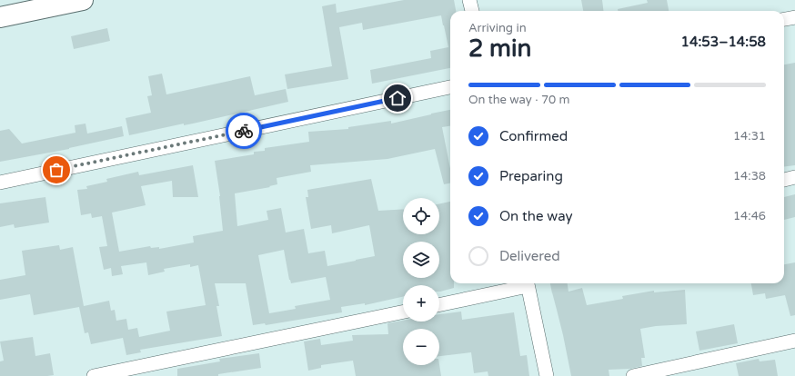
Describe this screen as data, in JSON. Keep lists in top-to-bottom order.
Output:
{
  "page": {
    "heading": ["2 min", "Arriving in", "14:53–14:58"],
    "bar": "On the way · 70 m",
    "list": [
      ["Confirmed", "14:31"],
      ["Preparing", "14:38"],
      ["On the way", "14:46"],
      "Delivered"
    ],
    "map_buttons": ["+", "−"]
  }
}
